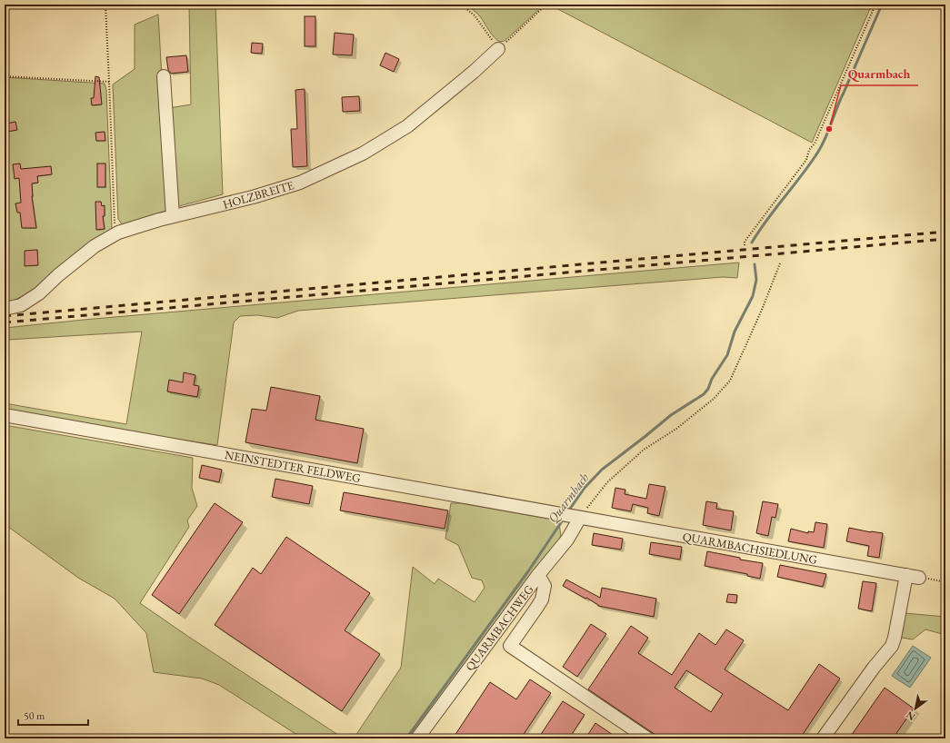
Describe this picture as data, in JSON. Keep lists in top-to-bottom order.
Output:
{
  "streets": {
    "street": [
      "HOLZBREITE",
      "NEINSTEDTER FELDWEG",
      "QUARMBACHSIEDLUNG",
      "QUARMBACHWEG"
    ]
  },
  "crossings": [
    ["NEINSTEDTER FELDWEG", "QUARMBACHSIEDLUNG"],
    ["NEINSTEDTER FELDWEG", "QUARMBACHWEG"],
    ["QUARMBACHSIEDLUNG", "QUARMBACHWEG"]
  ],
  "water": ["Quarmbach"],
  "places": ["Quarmbach"],
  "scale_bar": "50 m",
  "north": "bottom left"
}
